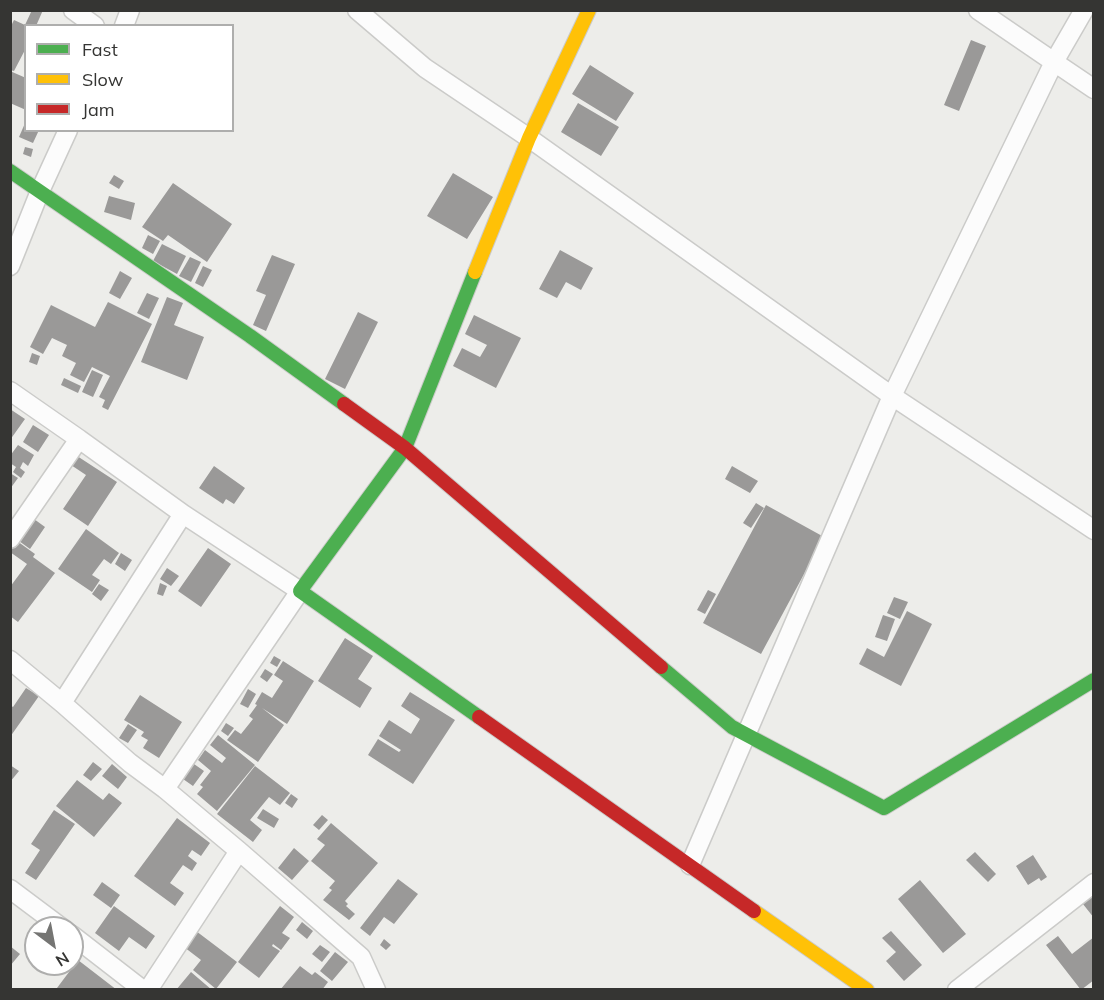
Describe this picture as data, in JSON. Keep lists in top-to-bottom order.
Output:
{
  "legend": ["Fast", "Slow", "Jam"],
  "north": "bottom right"
}
